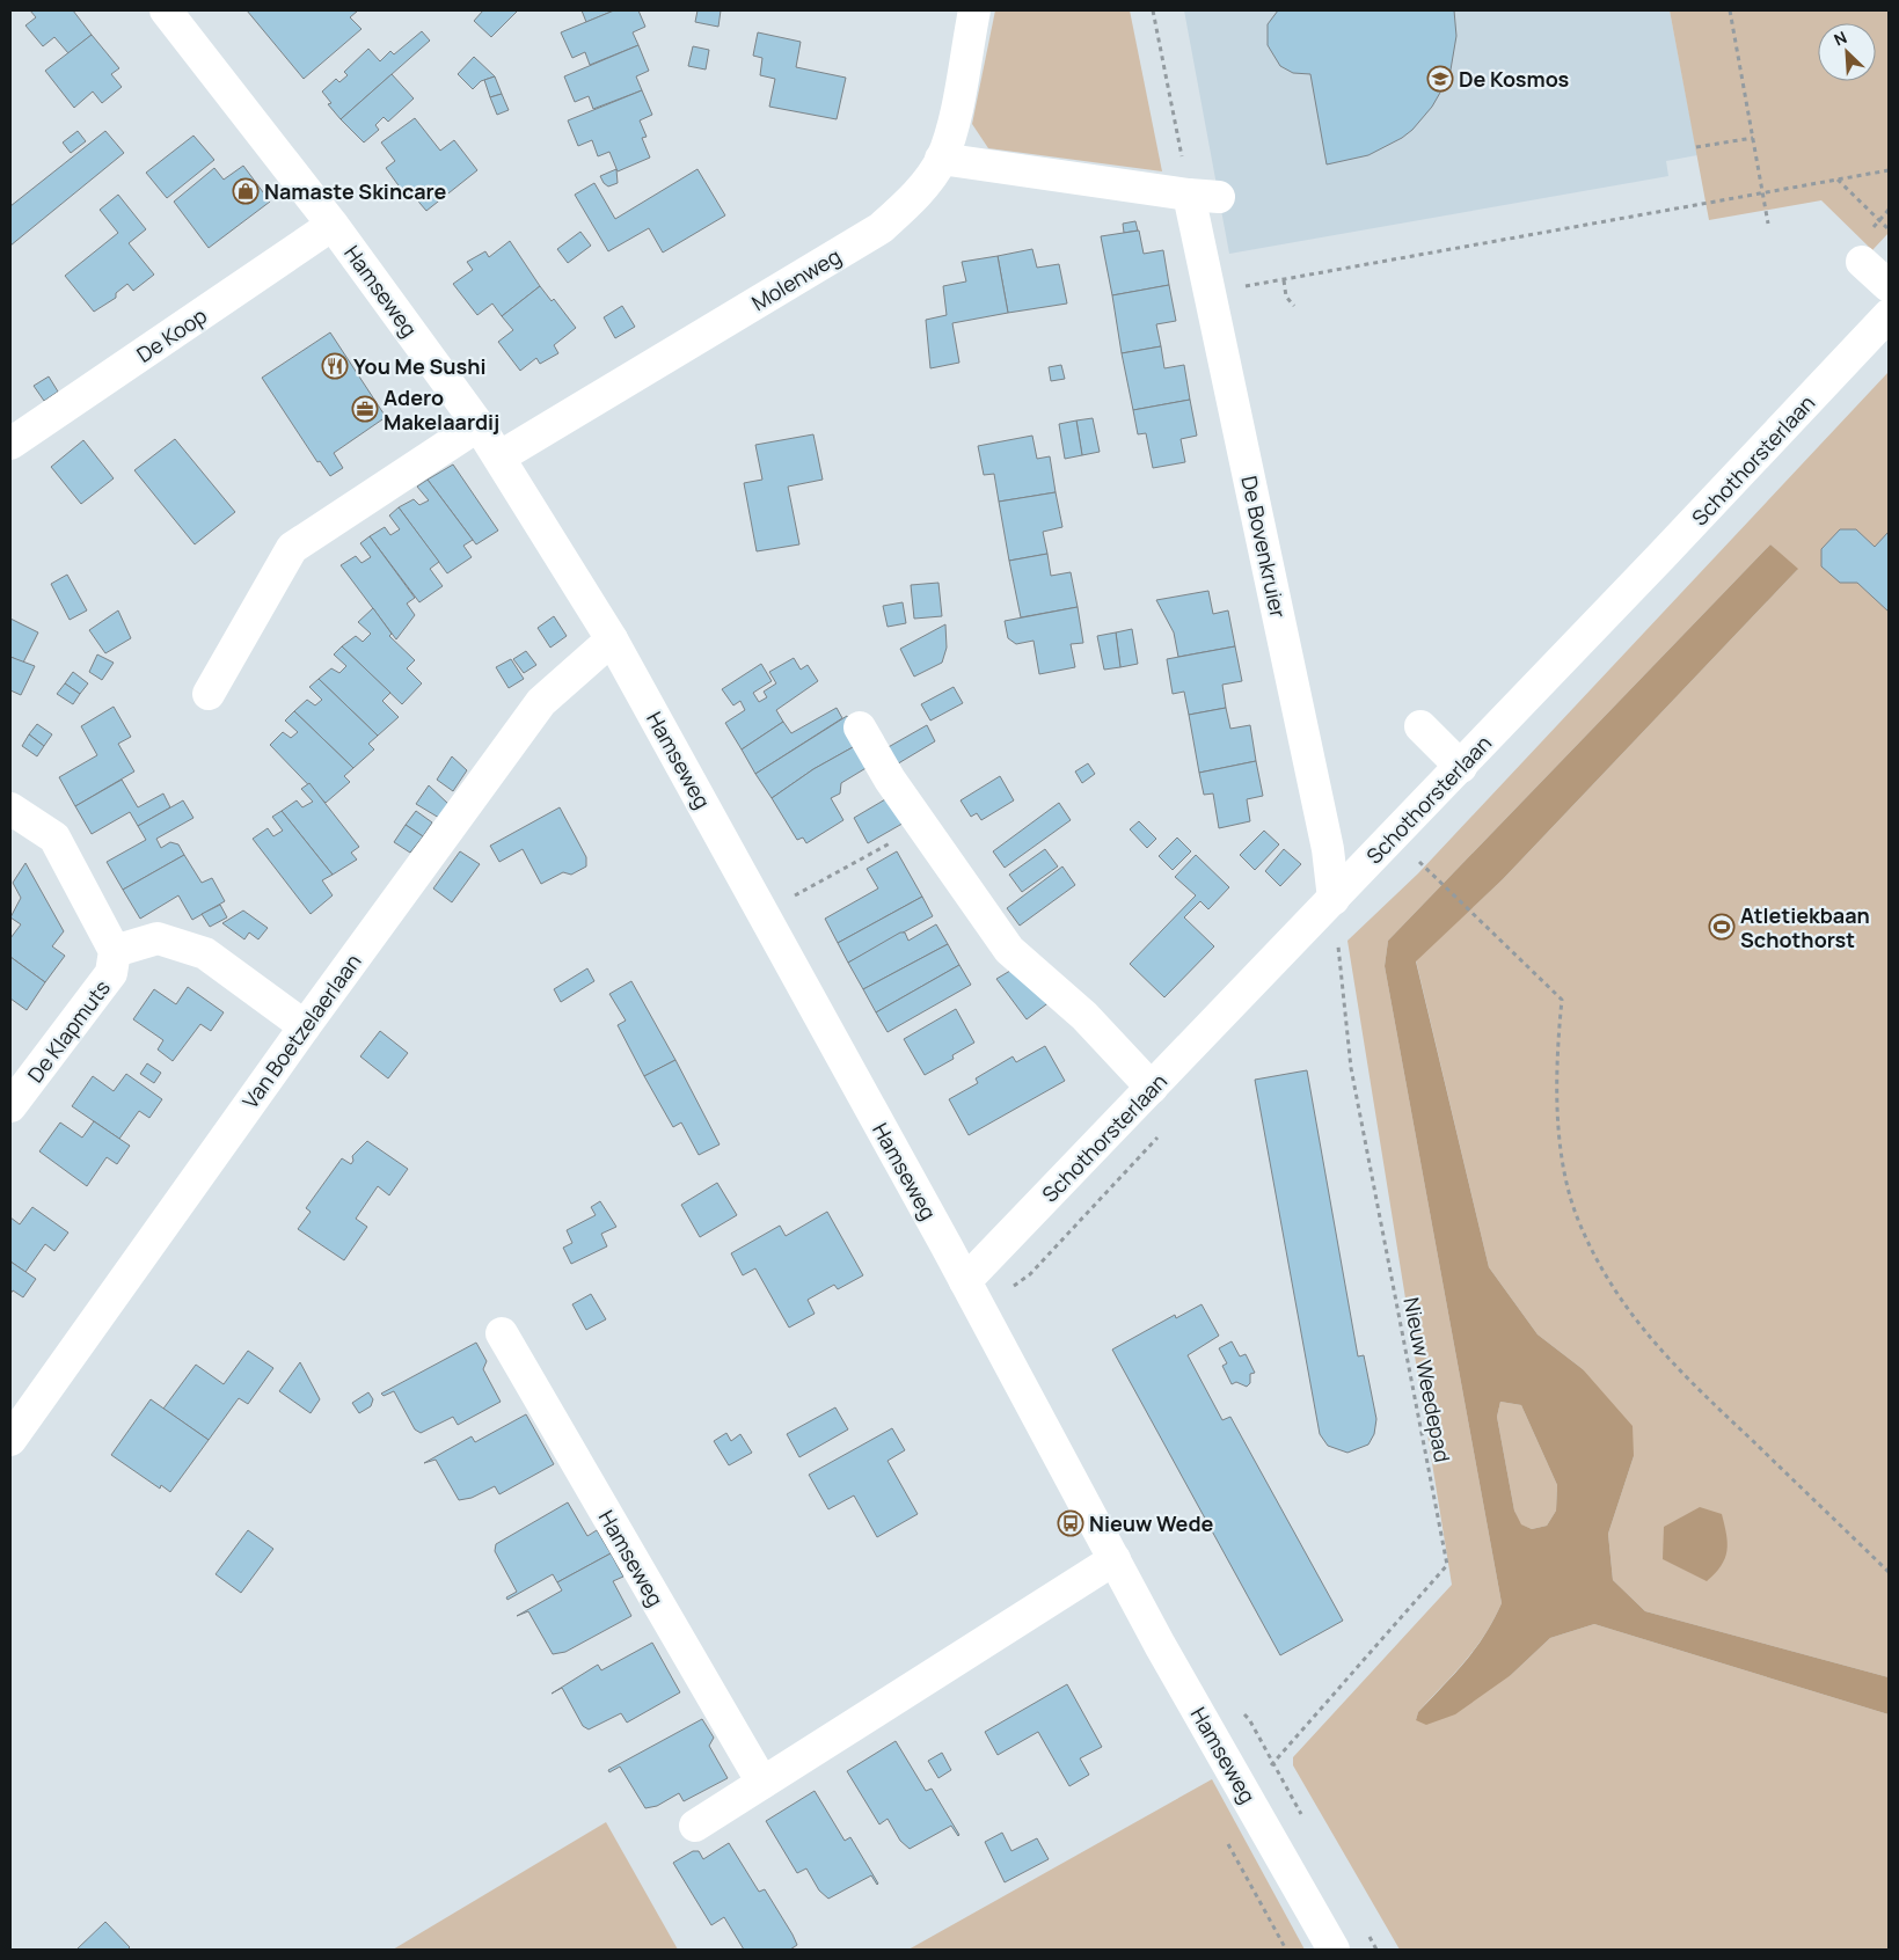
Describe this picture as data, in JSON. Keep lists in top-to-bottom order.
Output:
{
  "streets": {
    "street": [
      "Molenweg",
      "Hamseweg",
      "De Koop",
      "Schothorsterlaan",
      "De Bovenkruier",
      "De Klapmuts",
      "Van Boetzelaerlaan"
    ],
    "path": ["Nieuw Weedepad"]
  },
  "crossings": [
    ["Molenweg", "Hamseweg"],
    ["Hamseweg", "De Koop"],
    ["Hamseweg", "Schothorsterlaan"],
    ["Hamseweg", "Van Boetzelaerlaan"],
    ["Hamseweg", "Nieuw Weedepad"],
    ["Schothorsterlaan", "De Bovenkruier"],
    ["Schothorsterlaan", "Nieuw Weedepad"],
    ["De Bovenkruier", "Nieuw Weedepad"]
  ],
  "places": {
    "school or university": ["De Kosmos"],
    "shop": ["Namaste Skincare"],
    "restaurant": ["You Me Sushi"],
    "office": ["Adero Makelaardij"],
    "sports": ["Atletiekbaan Schothorst"],
    "bus stop": ["Nieuw Wede"]
  },
  "north": "top left"
}
